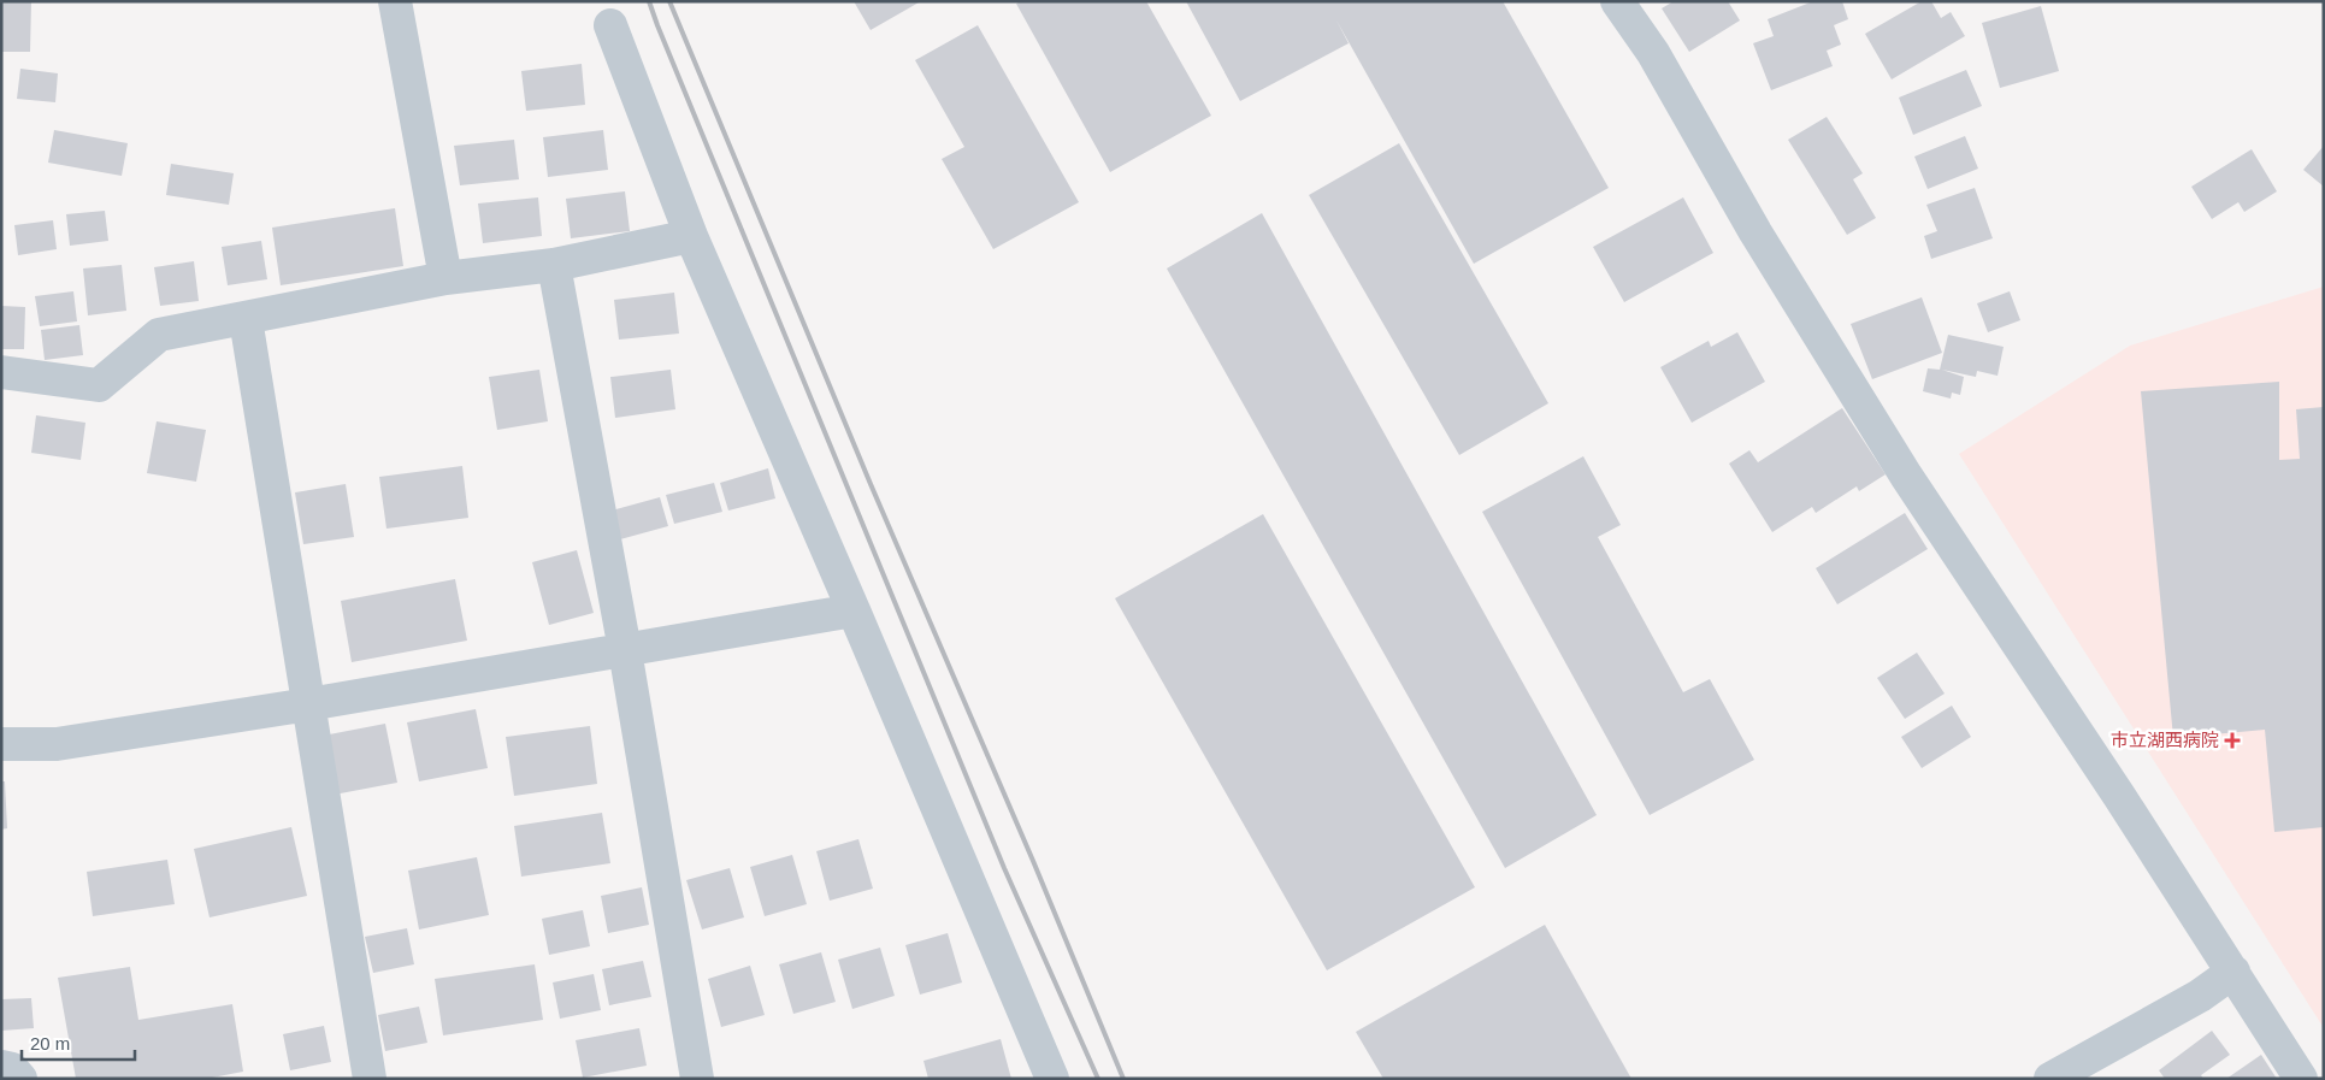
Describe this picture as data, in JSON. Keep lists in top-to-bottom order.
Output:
{
  "places": {
    "health": ["市立湖西病院"]
  },
  "scale_bar": "20 m"
}
